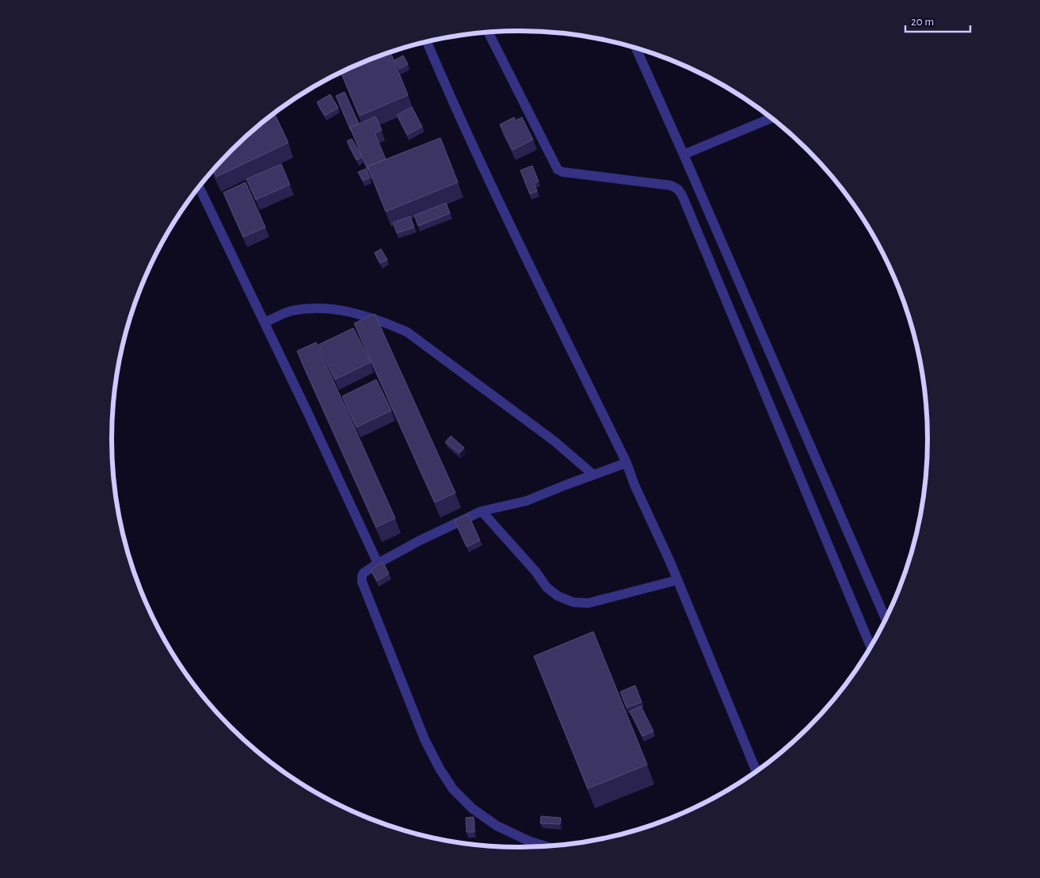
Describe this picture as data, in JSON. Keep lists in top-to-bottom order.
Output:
{
  "scale_bar": "20 m"
}
